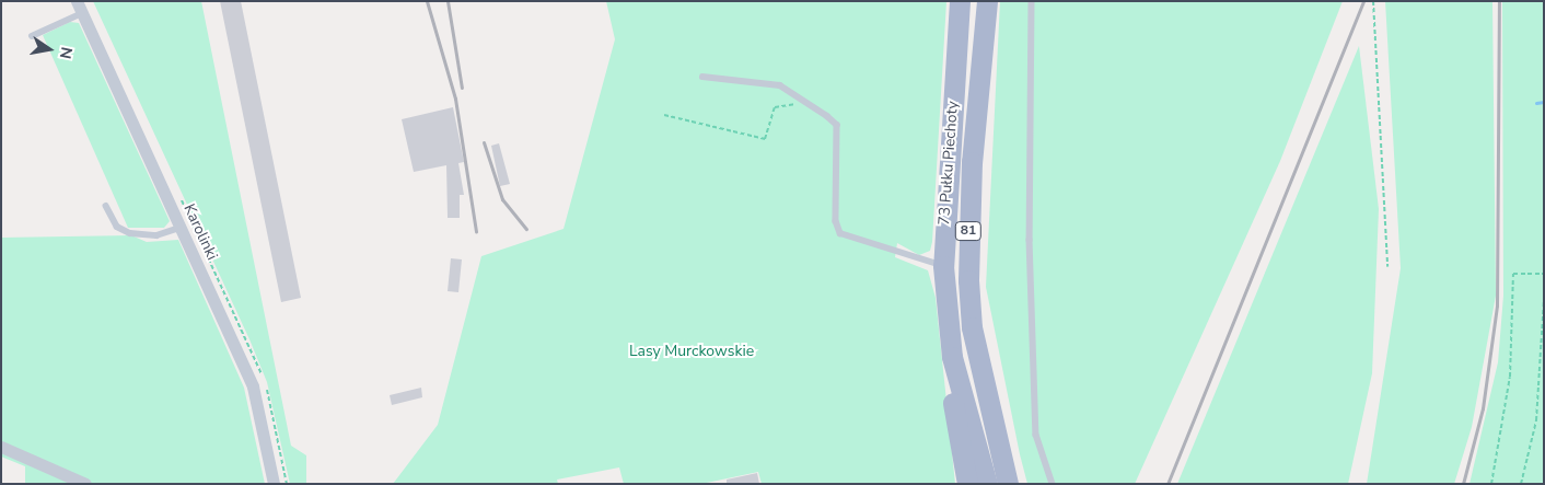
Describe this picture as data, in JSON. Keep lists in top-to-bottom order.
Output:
{
  "streets": {
    "main road": ["73 Pułku Piechoty", "81"],
    "street": ["Karolinki"]
  },
  "parks": ["Lasy Murckowskie"],
  "north": "right"
}
